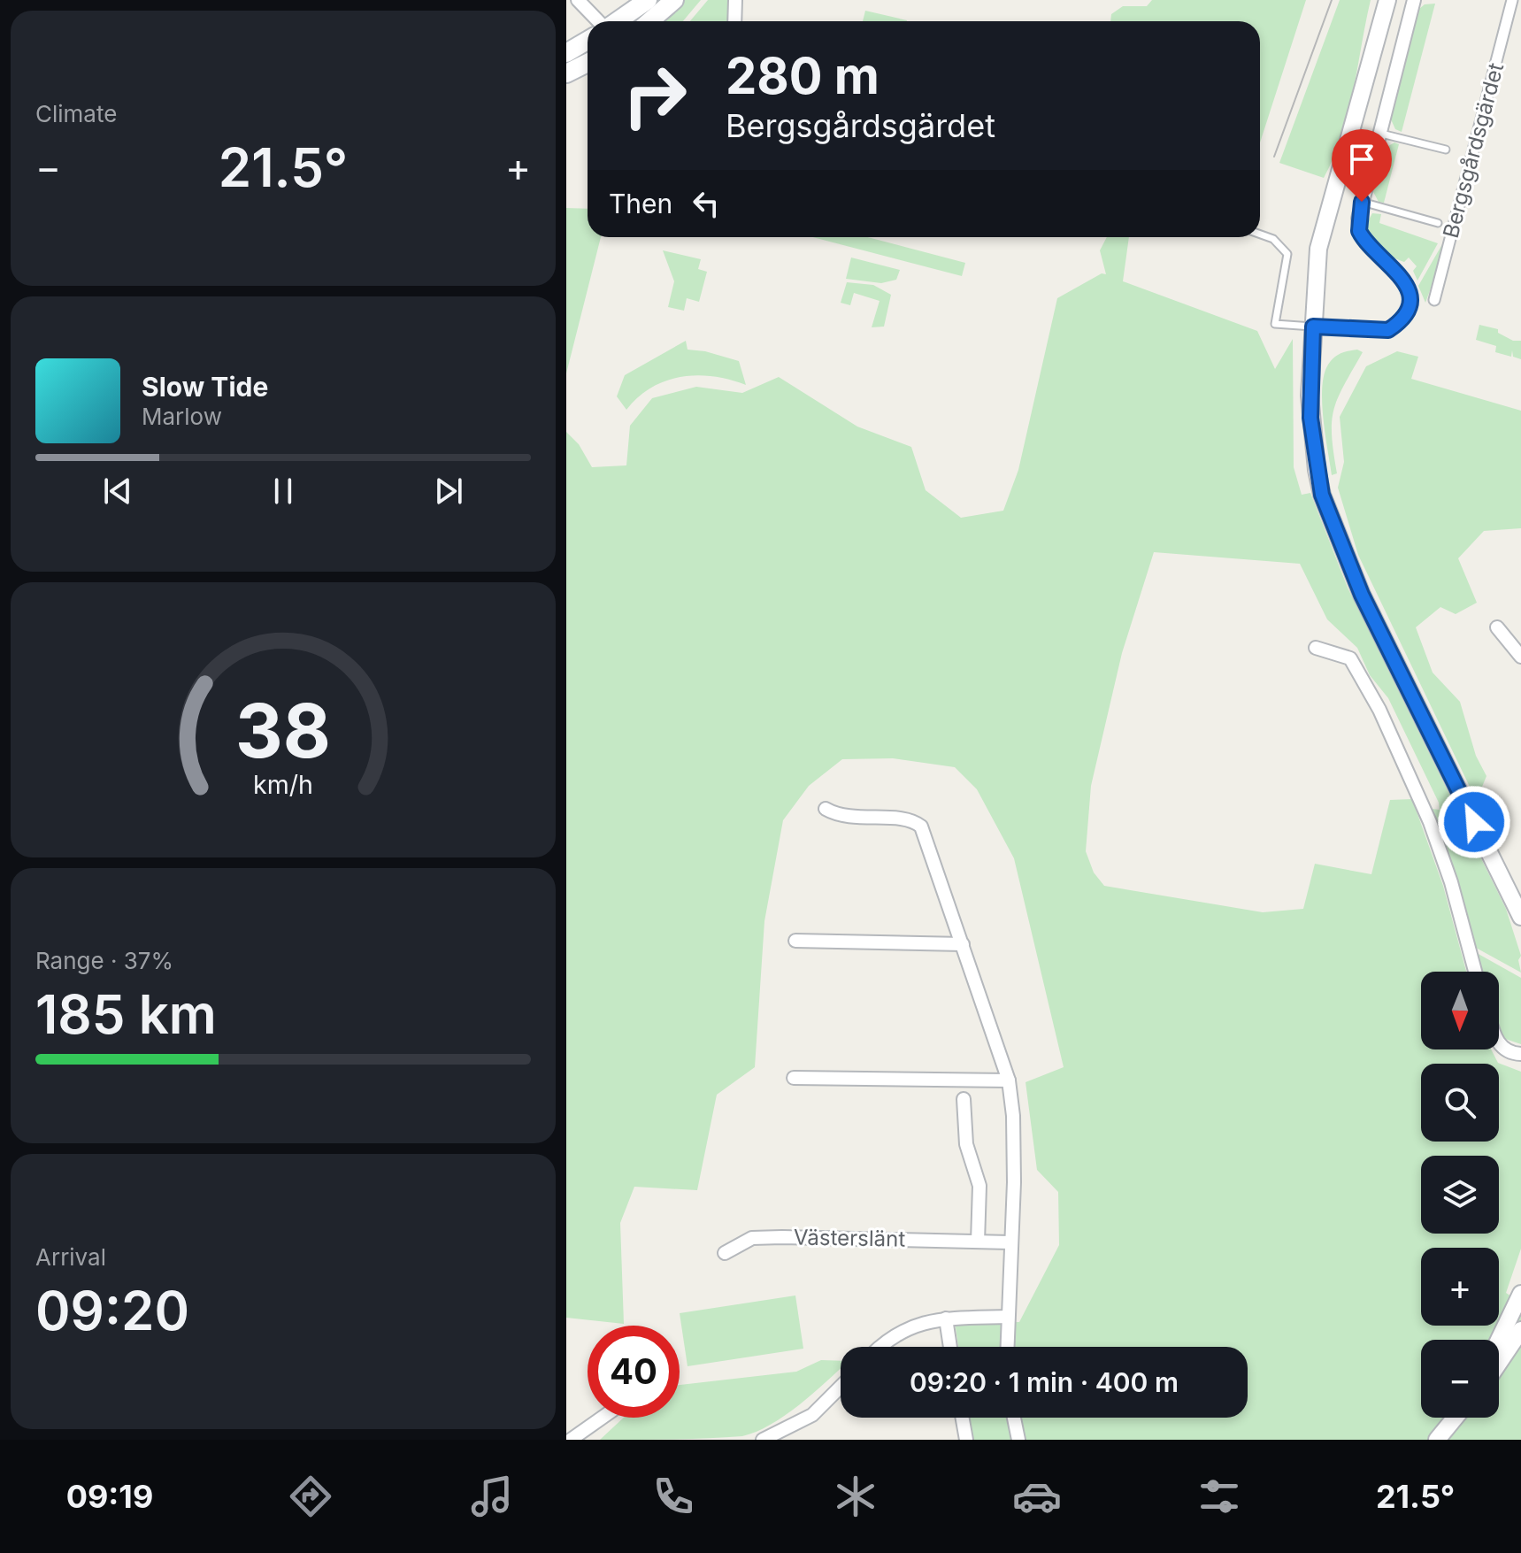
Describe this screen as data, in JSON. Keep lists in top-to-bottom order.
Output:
{
  "streets": {
    "street": ["Bergsgårdsgärdet", "Västerslänt"]
  },
  "north": "bottom",
  "page": {
    "tile": [
      "Climate",
      ["Range · 37%", "185 km"],
      ["Arrival", "09:20"]
    ],
    "turn": ["280 m", "Bergsgårdsgärdet"],
    "heat": ["−", "21.5°", "+"],
    "then": "Then",
    "song": ["Slow Tide", "Marlow"],
    "map_buttons": ["+", "−"],
    "limit": "40",
    "trip": "09:20 · 1 min · 400 m",
    "tabs": ["09:19", "21.5°"],
    "gauge": ["38", "km/h"]
  }
}
